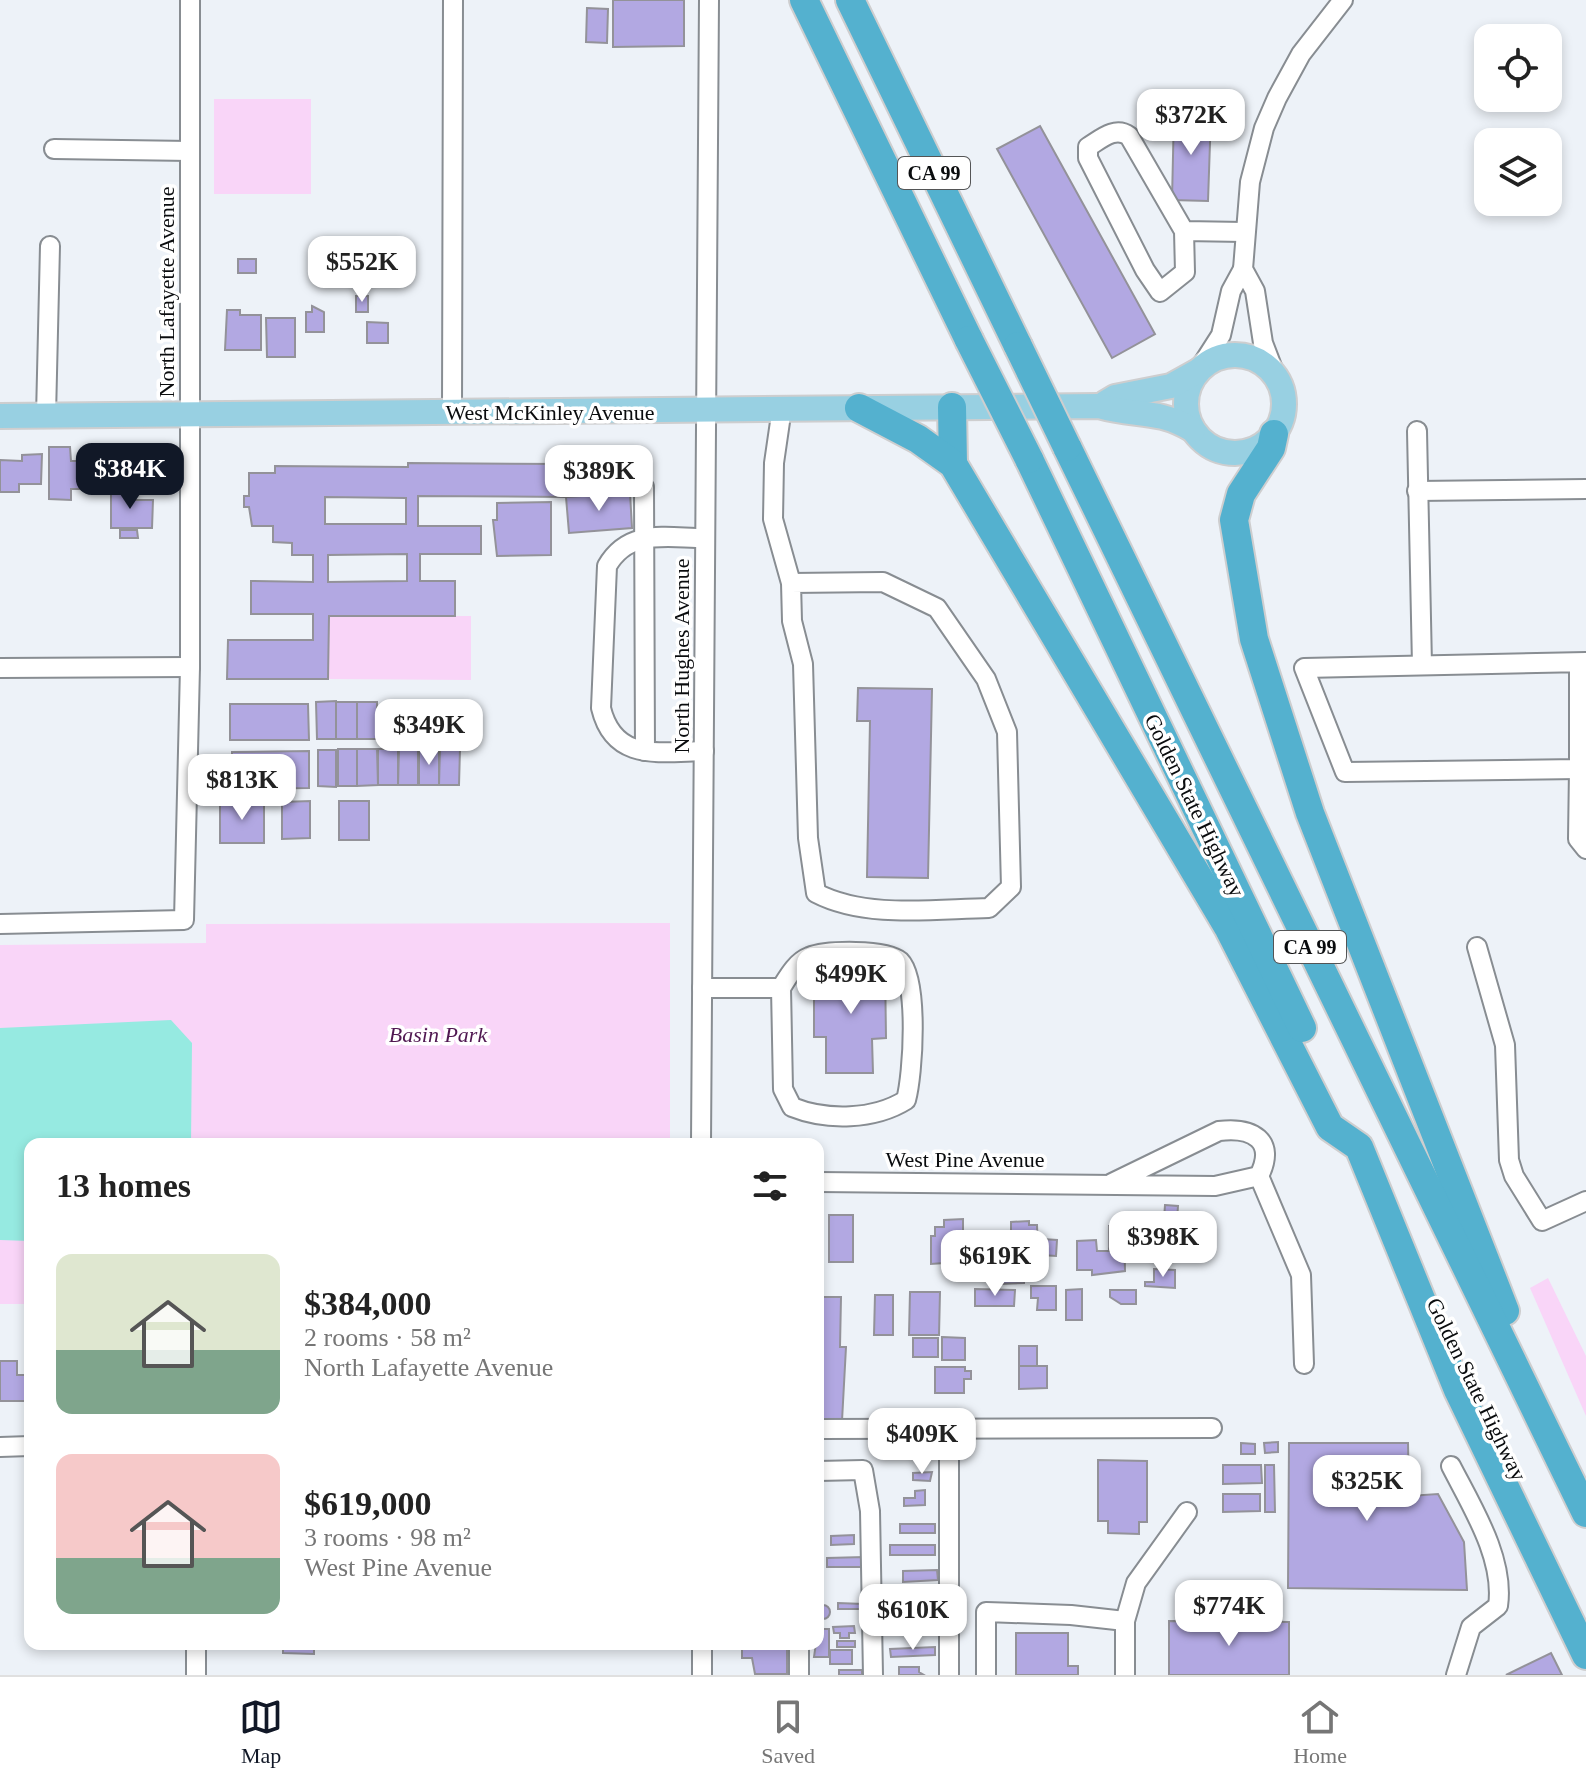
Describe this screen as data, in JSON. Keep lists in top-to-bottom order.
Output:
{
  "streets": {
    "highway": ["CA 99", "Golden State Highway"],
    "main road": ["West McKinley Avenue"],
    "street": ["North Lafayette Avenue", "North Hughes Avenue", "West Pine Avenue"]
  },
  "crossings": [
    ["North Lafayette Avenue", "West McKinley Avenue"],
    ["West McKinley Avenue", "North Hughes Avenue"]
  ],
  "parks": ["Basin Park"],
  "page": {
    "price": [
      "$372K",
      "$552K",
      "$384K",
      "$389K",
      "$349K",
      "$813K",
      "$499K",
      "$398K",
      "$619K",
      "$409K",
      "$325K",
      "$774K",
      "$610K"
    ],
    "heading": "13 homes",
    "list": [
      {
        "name": "$384,000",
        "note": "2 rooms · 58 m² · North Lafayette Avenue"
      },
      {
        "name": "$619,000",
        "note": "3 rooms · 98 m² · West Pine Avenue"
      }
    ],
    "tabs": ["Map", "Saved", "Home"]
  }
}
